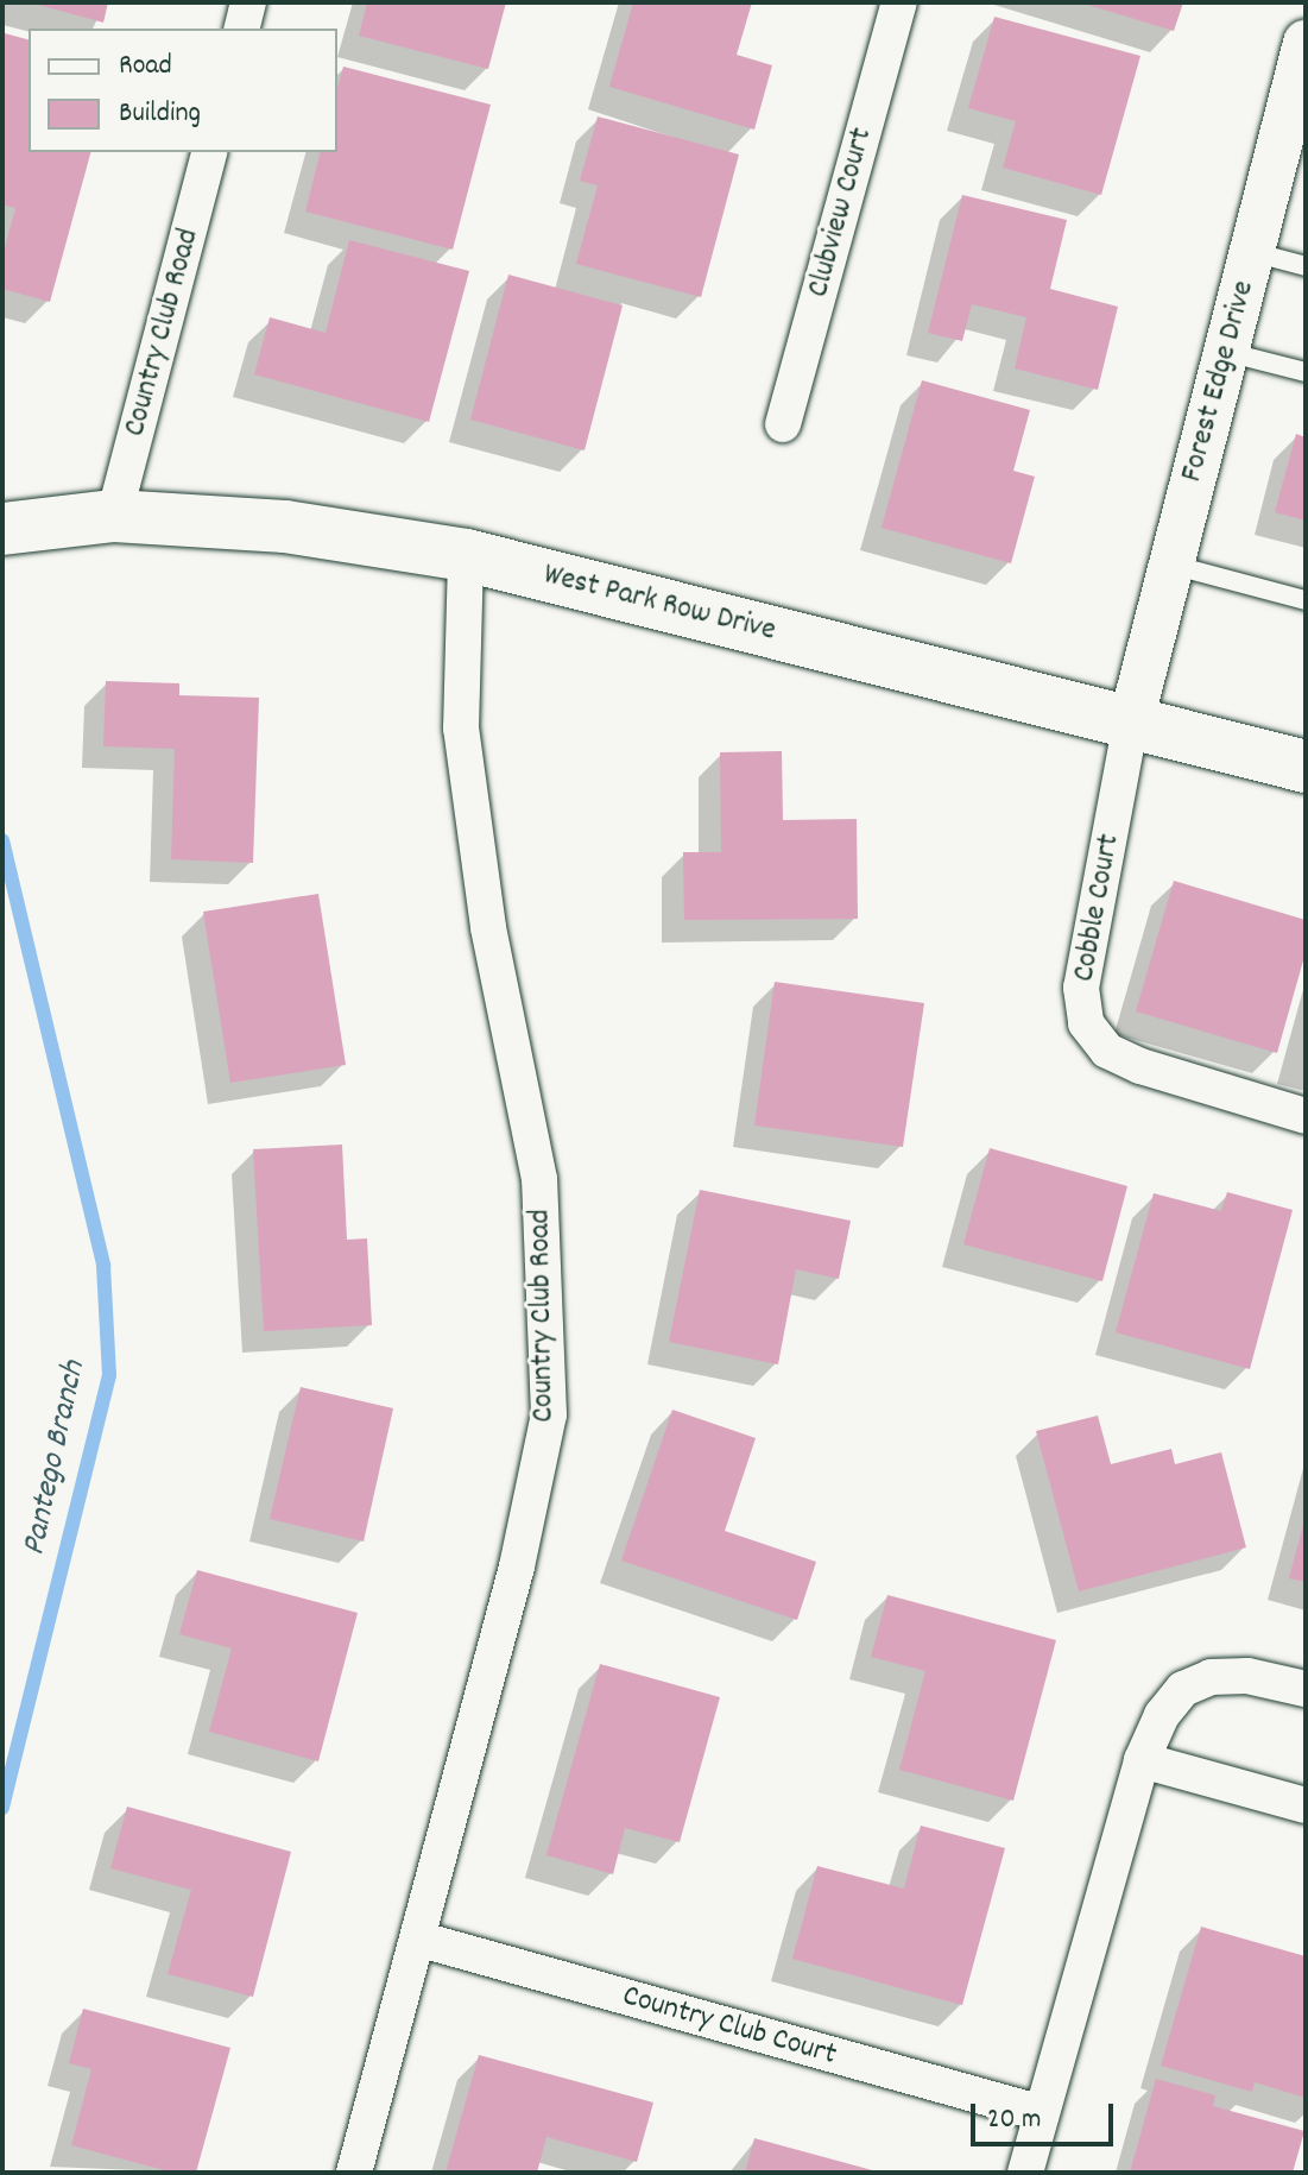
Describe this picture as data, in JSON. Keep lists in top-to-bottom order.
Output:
{
  "streets": {
    "main road": ["West Park Row Drive"],
    "street": [
      "Clubview Court",
      "Country Club Road",
      "Forest Edge Drive",
      "Cobble Court",
      "Country Club Court"
    ]
  },
  "crossings": [
    ["Country Club Road", "West Park Row Drive"],
    ["Country Club Road", "Country Club Court"],
    ["Forest Edge Drive", "West Park Row Drive"],
    ["Forest Edge Drive", "Cobble Court"],
    ["West Park Row Drive", "Cobble Court"]
  ],
  "water": ["Pantego Branch"],
  "legend": ["Road", "Building"],
  "scale_bar": "20 m"
}
